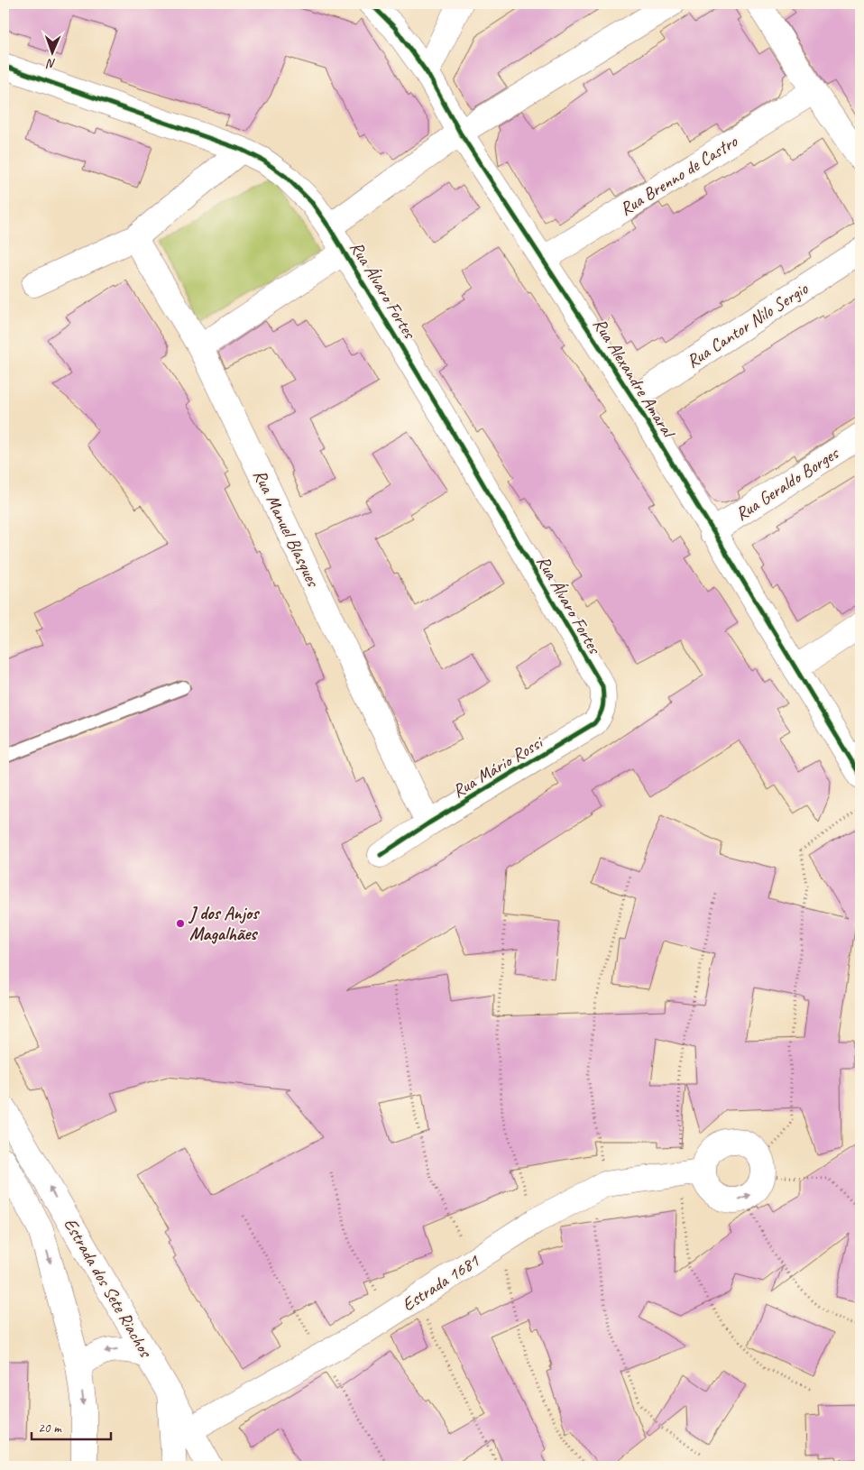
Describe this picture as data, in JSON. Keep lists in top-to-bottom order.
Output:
{
  "streets": {
    "street": [
      "Rua Brenno de Castro",
      "Rua Álvaro Fortes",
      "Rua Cantor Nilo Sergio",
      "Rua Alexandre Amaral",
      "Rua Geraldo Borges",
      "Rua Manuel Blasques",
      "Rua Mário Rossi",
      "Estrada 1681",
      "Estrada dos Sete Riachos"
    ]
  },
  "crossings": [
    ["Rua Brenno de Castro", "Rua Alexandre Amaral"],
    ["Rua Álvaro Fortes", "Rua Mário Rossi"],
    ["Rua Cantor Nilo Sergio", "Rua Alexandre Amaral"],
    ["Rua Alexandre Amaral", "Rua Geraldo Borges"],
    ["Rua Manuel Blasques", "Rua Mário Rossi"],
    ["Estrada 1681", "Estrada dos Sete Riachos"]
  ],
  "places": ["J dos Anjos Magalhães"],
  "scale_bar": "20 m",
  "north": "bottom"
}
